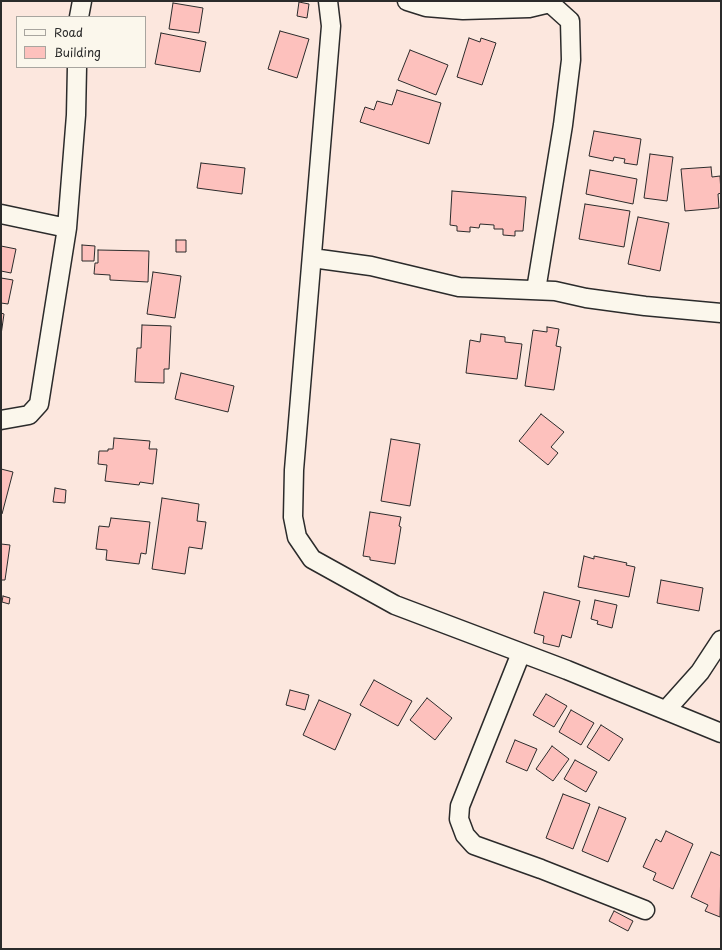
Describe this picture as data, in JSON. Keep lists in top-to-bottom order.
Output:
{
  "legend": ["Road", "Building"]
}
